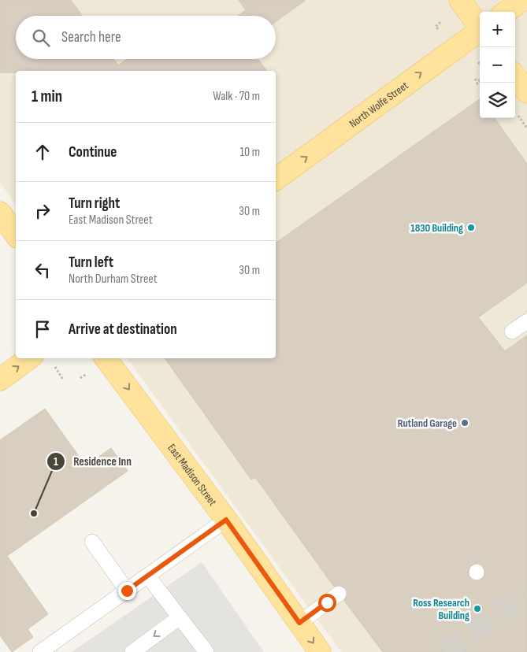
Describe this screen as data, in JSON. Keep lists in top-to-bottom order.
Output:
{
  "streets": {
    "main road": ["North Wolfe Street", "East Madison Street"]
  },
  "one_way": ["North Wolfe Street", "East Madison Street"],
  "places": [
    "1830 Building",
    "Rutland Garage",
    "Residence Inn",
    "Ross Research Building"
  ],
  "page": {
    "map_buttons": ["+", "−"],
    "search": "Search here",
    "heading": ["1 min", "Walk · 70 m"],
    "list": [
      ["Continue", "10 m"],
      ["Turn right", "East Madison Street", "30 m"],
      ["Turn left", "North Durham Street", "30 m"],
      "Arrive at destination"
    ]
  }
}
